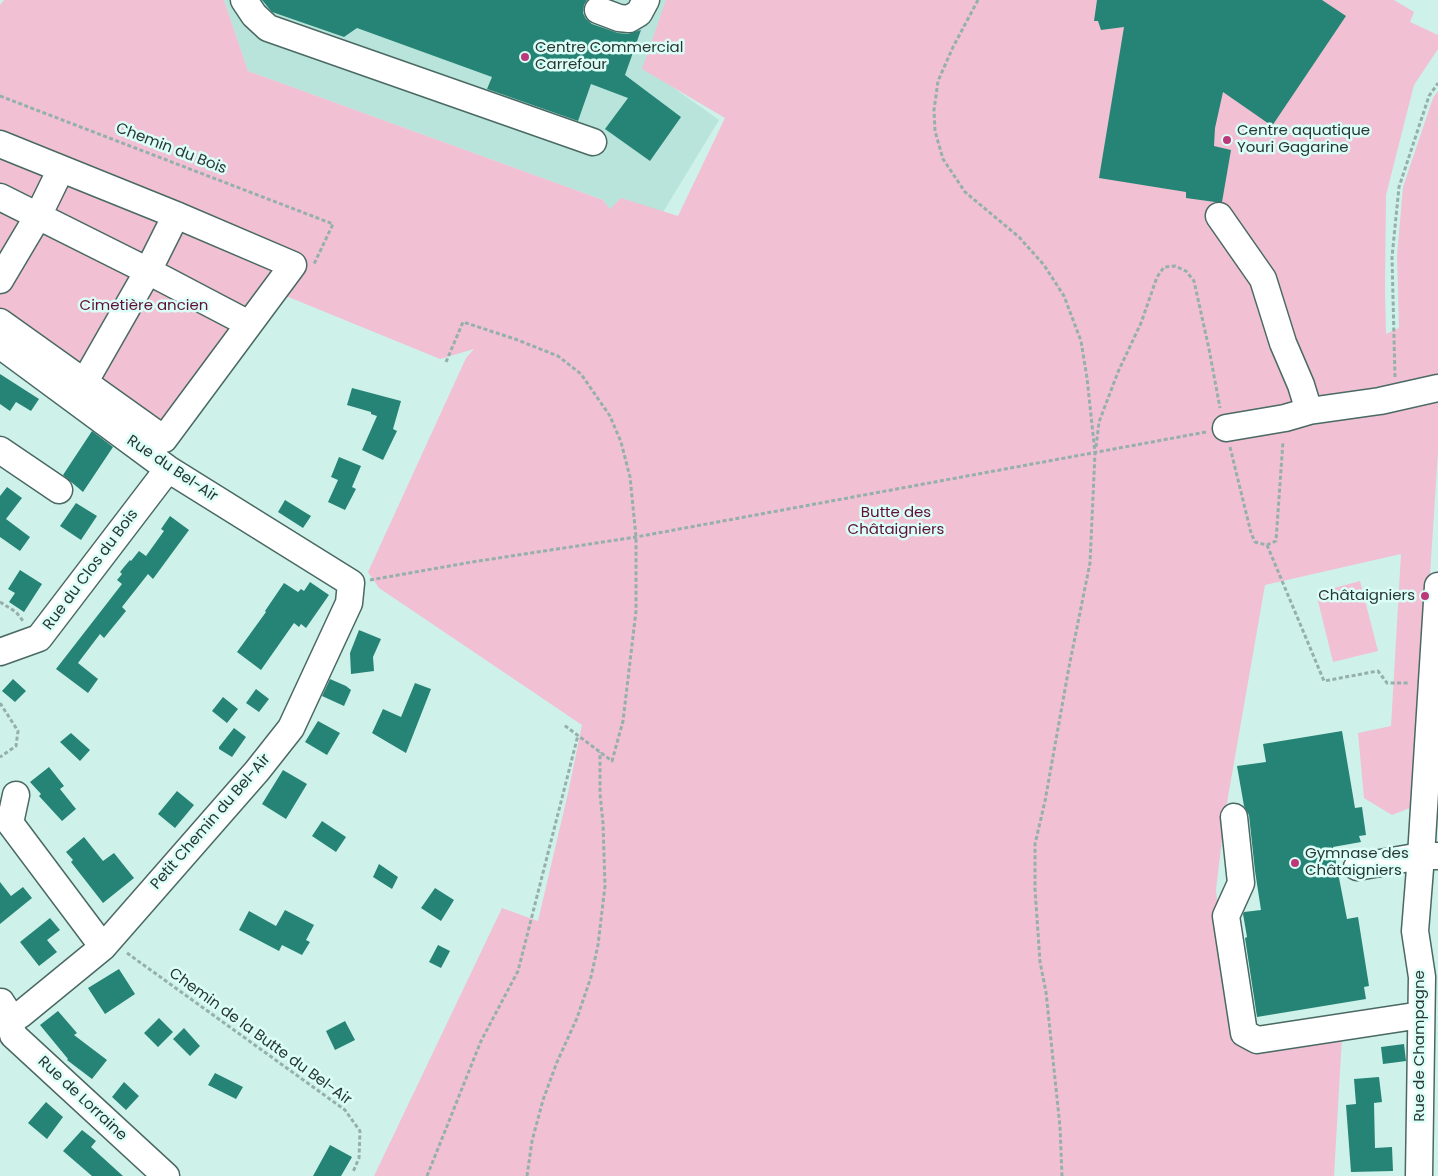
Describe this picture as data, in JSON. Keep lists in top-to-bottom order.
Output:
{
  "streets": {
    "street": [
      "Rue du Bel-Air",
      "Rue du Clos du Bois",
      "Petit Chemin du Bel-Air",
      "Rue de Champagne",
      "Rue de Lorraine"
    ],
    "path": ["Chemin du Bois", "Chemin de la Butte du Bel-Air"]
  },
  "crossings": [
    ["Rue du Bel-Air", "Rue du Clos du Bois"],
    ["Rue du Bel-Air", "Petit Chemin du Bel-Air"],
    ["Petit Chemin du Bel-Air", "Chemin de la Butte du Bel-Air"],
    ["Petit Chemin du Bel-Air", "Rue de Lorraine"]
  ],
  "parks": ["Cimetière ancien", "Butte des Châtaigniers"],
  "places": [
    "Centre Commercial Carrefour",
    "Centre aquatique Youri Gagarine",
    "Châtaigniers",
    "Gymnase des Châtaigniers"
  ]
}
